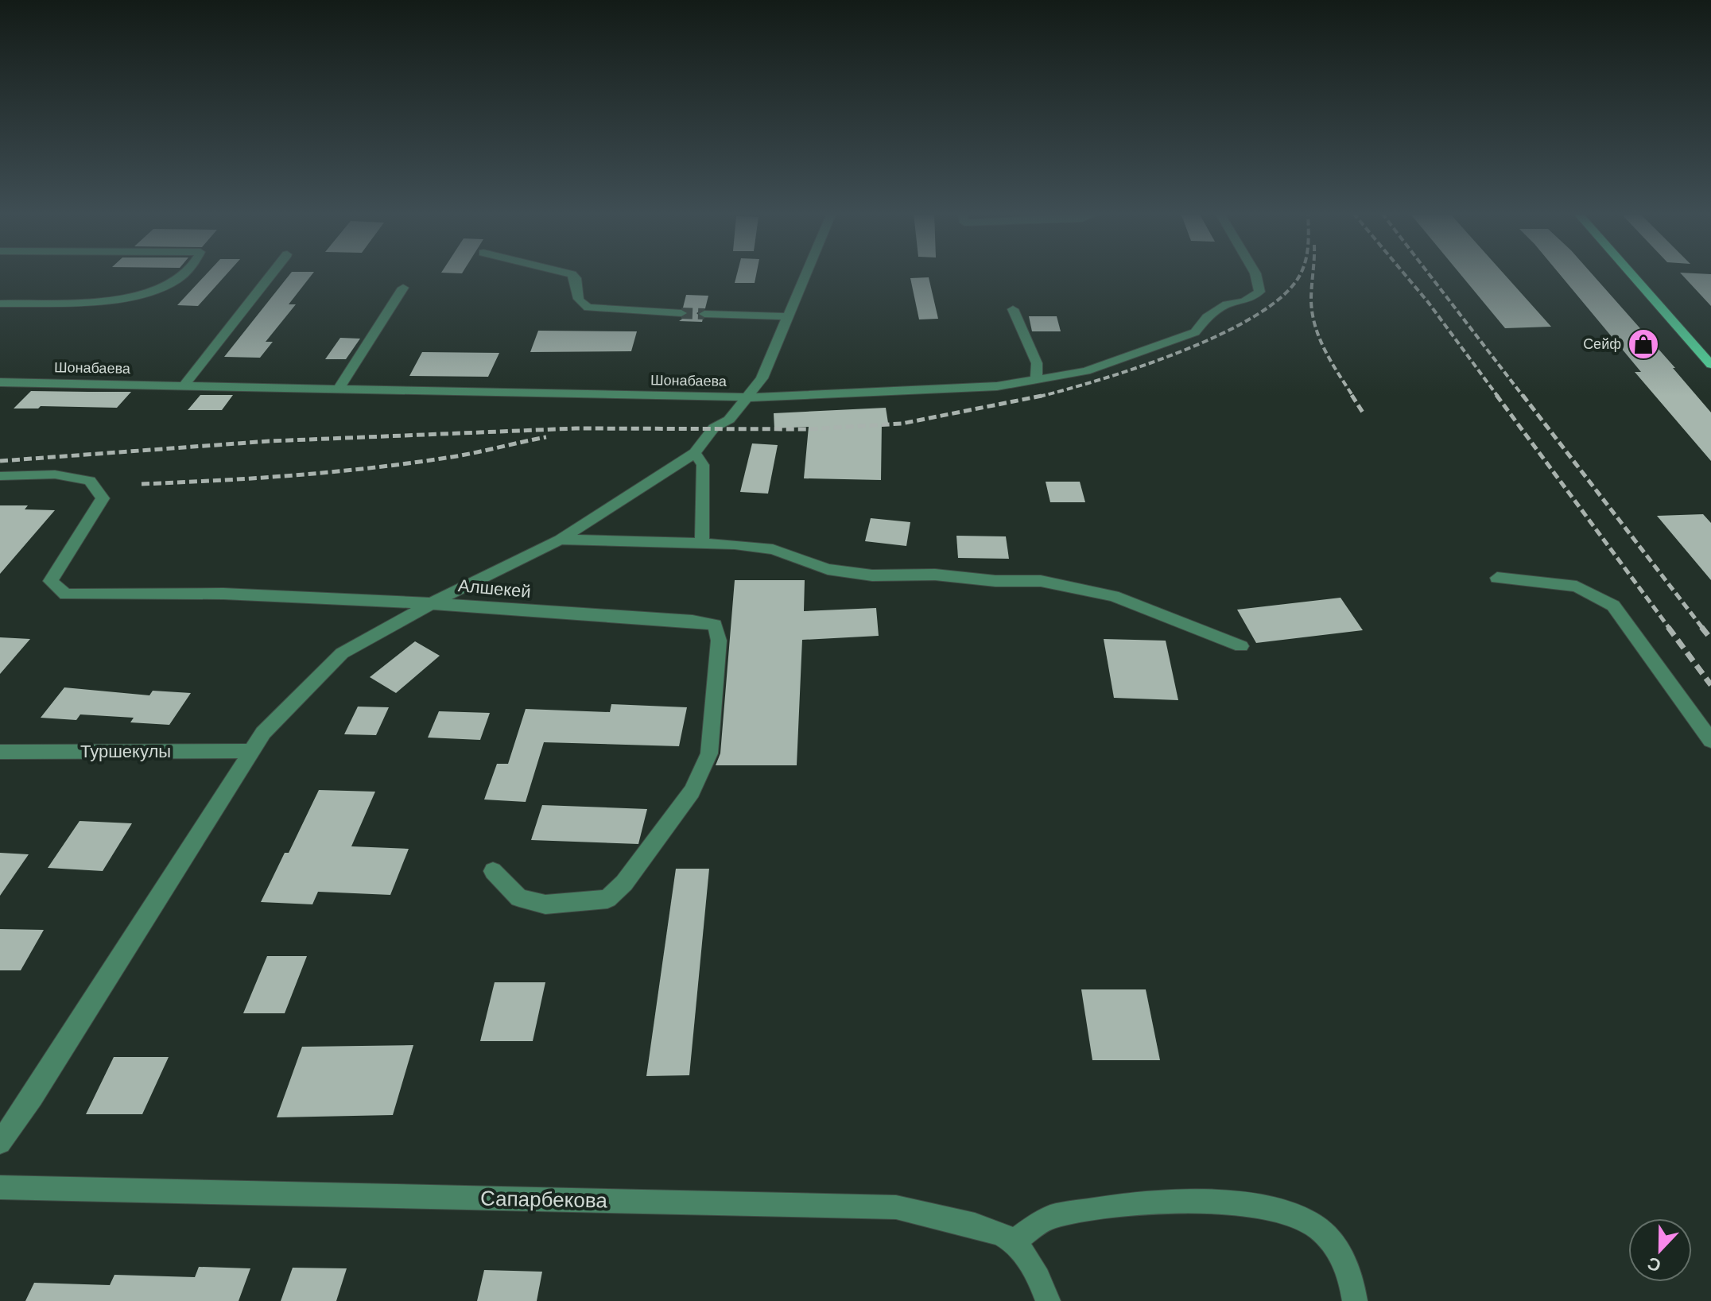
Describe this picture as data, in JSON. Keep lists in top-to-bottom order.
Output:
{
  "streets": {
    "street": [
      "Шонабаева",
      "Алшекей",
      "Туршекулы",
      "Сапарбекова"
    ]
  },
  "places": {
    "shop": ["Сейф"]
  },
  "north": "bottom"
}
